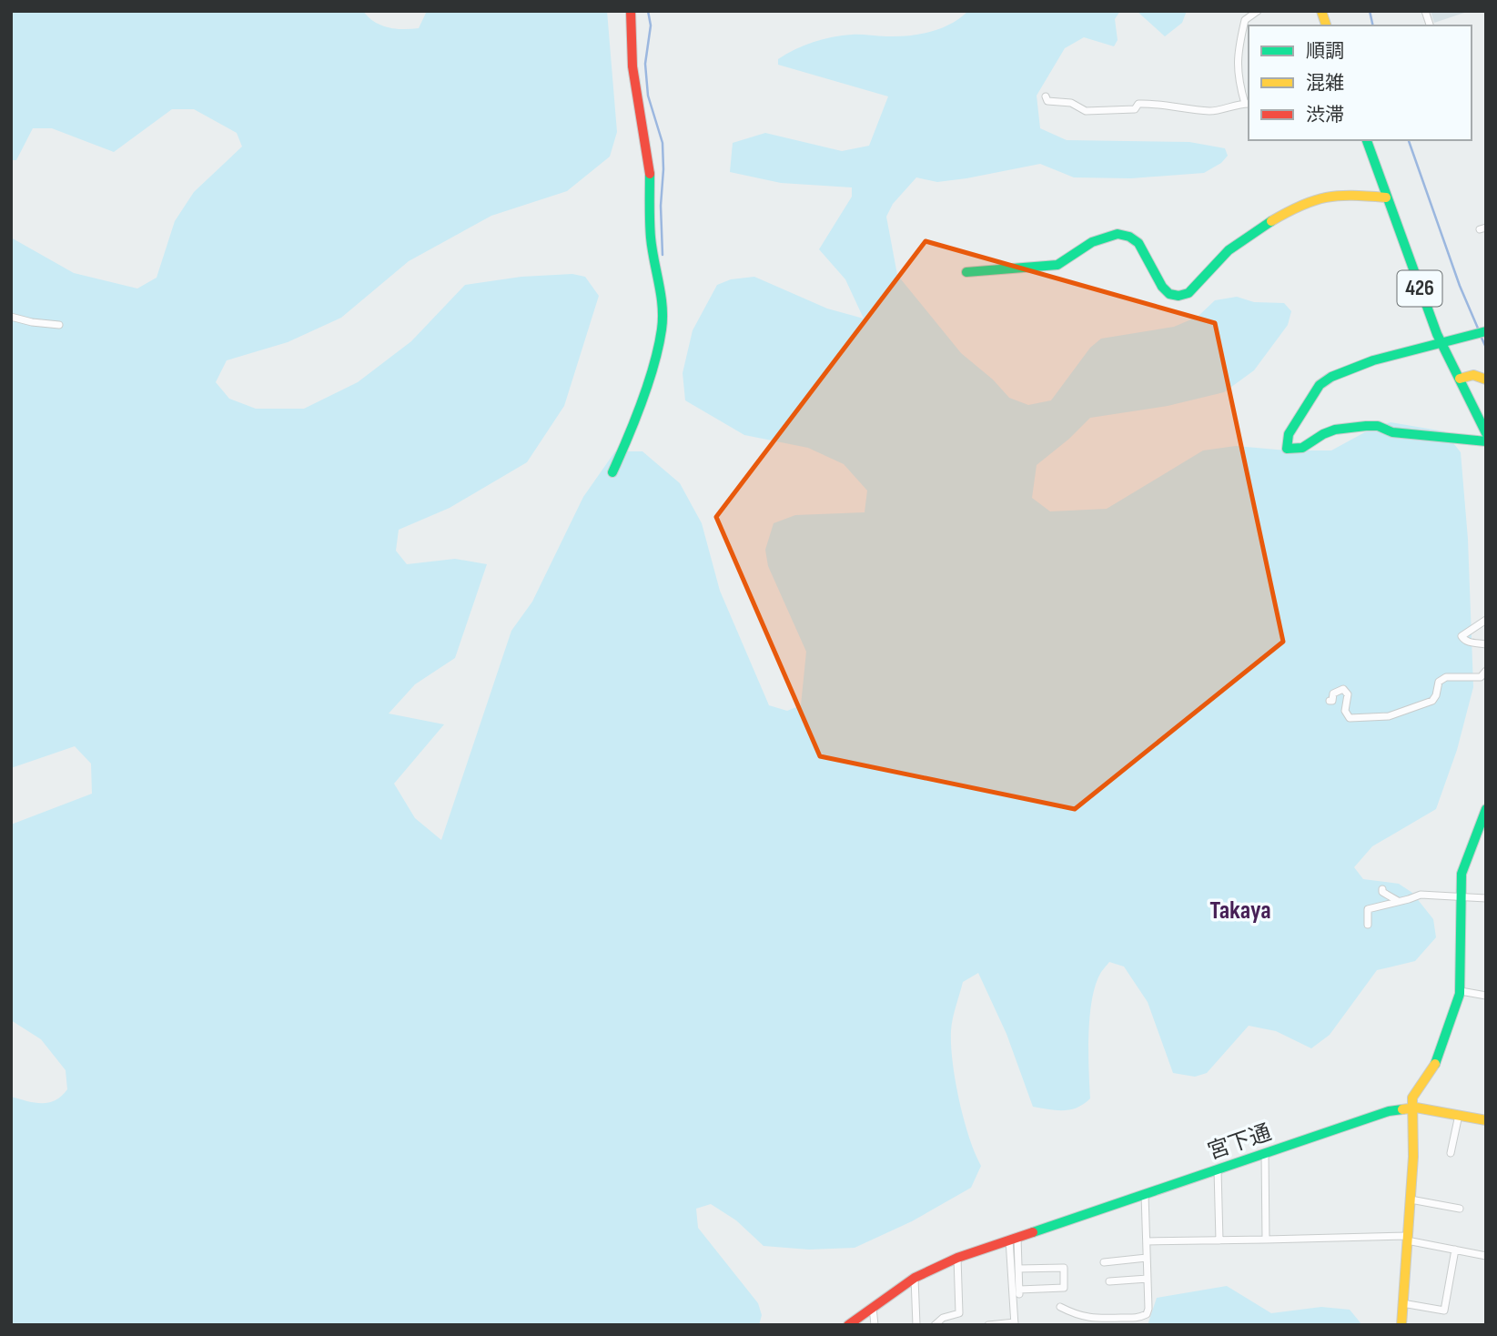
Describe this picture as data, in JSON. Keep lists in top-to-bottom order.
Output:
{
  "streets": {
    "main road": ["426", "宮下通"]
  },
  "districts": ["Takaya"],
  "legend": ["順調", "混雑", "渋滞"]
}
